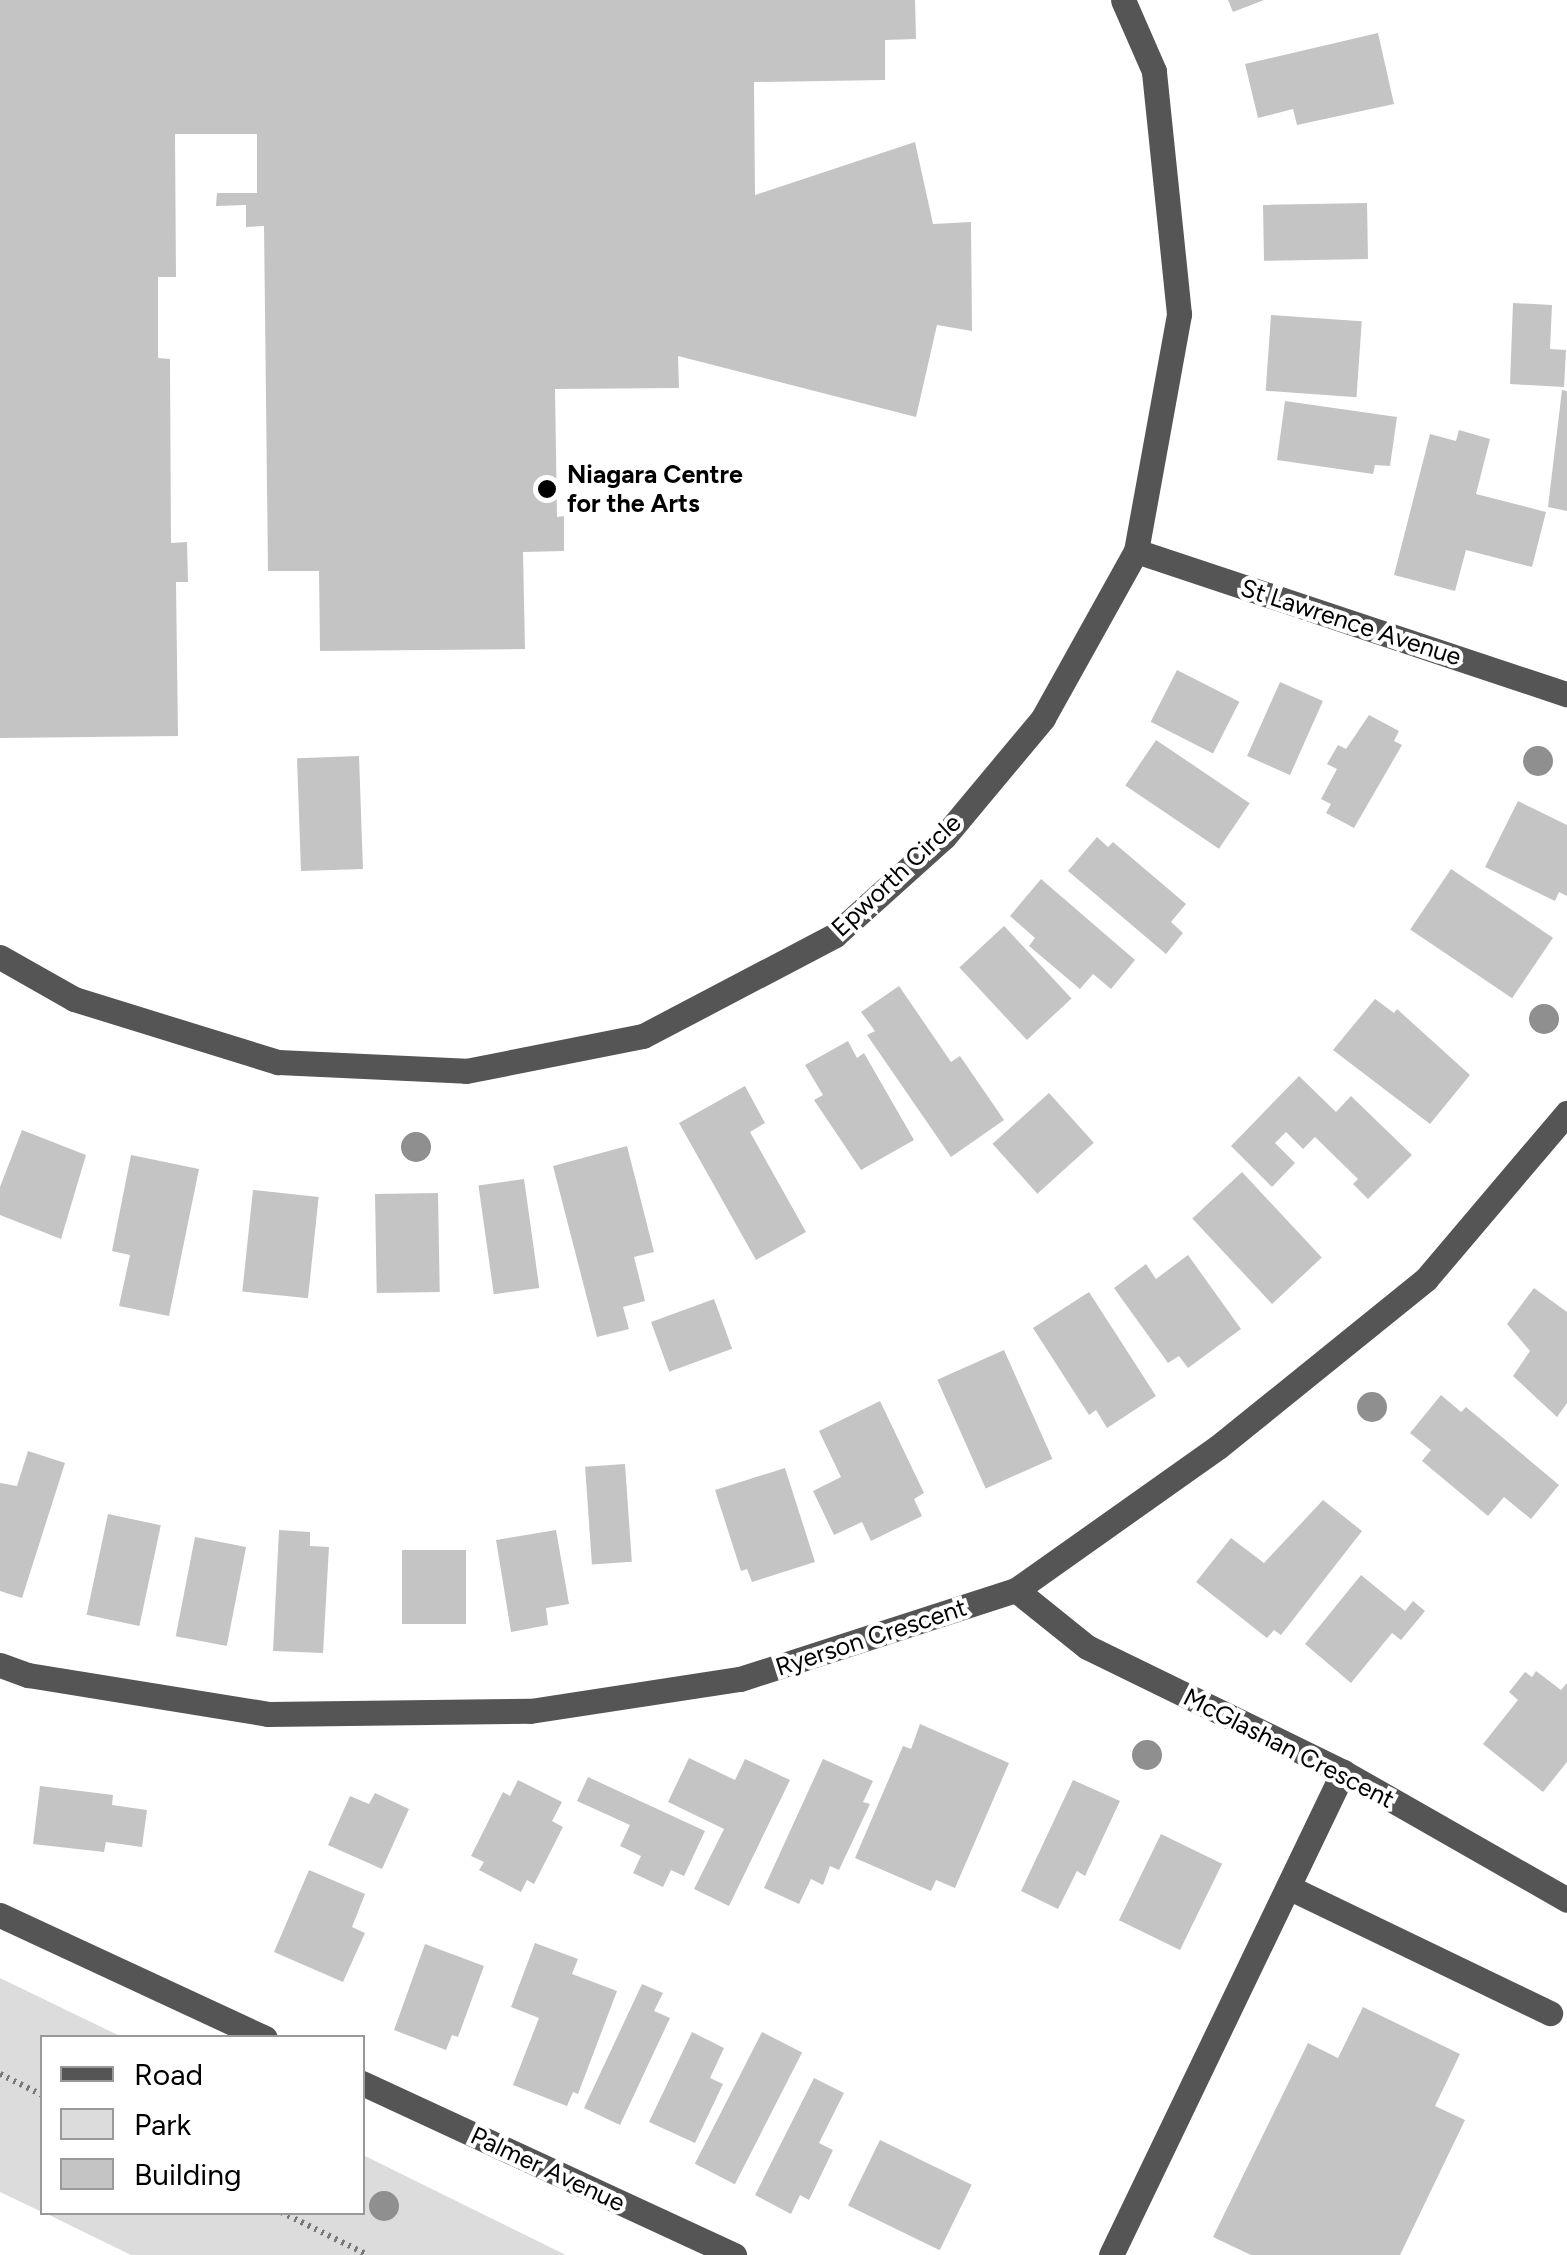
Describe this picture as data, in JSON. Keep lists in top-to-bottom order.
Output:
{
  "streets": {
    "street": [
      "St Lawrence Avenue",
      "Epworth Circle",
      "Ryerson Crescent",
      "McGlashan Crescent",
      "Palmer Avenue"
    ]
  },
  "crossings": [
    ["St Lawrence Avenue", "Epworth Circle"],
    ["Ryerson Crescent", "McGlashan Crescent"]
  ],
  "places": ["Niagara Centre for the Arts"],
  "legend": ["Road", "Park", "Building"]
}
